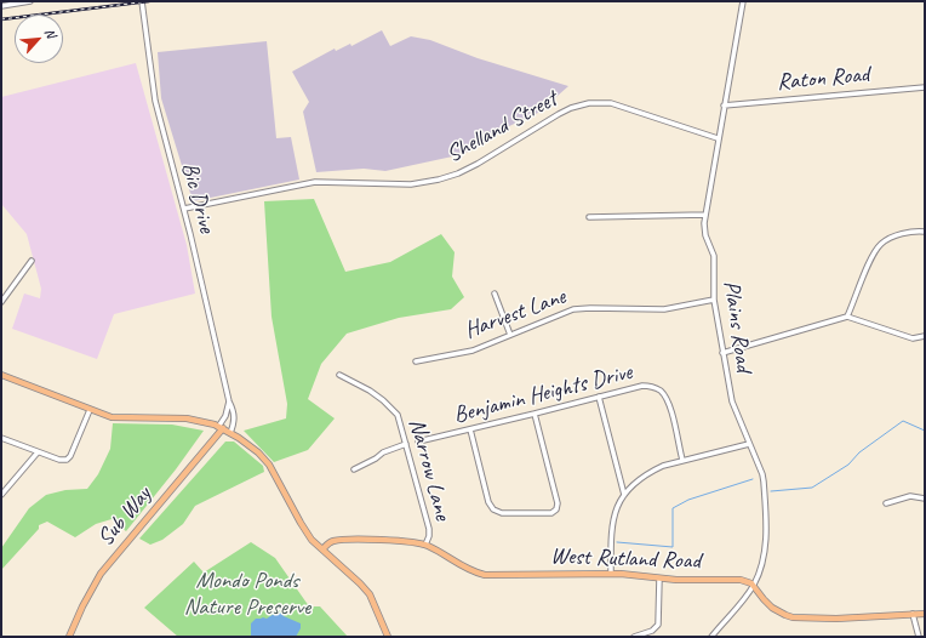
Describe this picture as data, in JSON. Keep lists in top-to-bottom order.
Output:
{
  "streets": {
    "main road": ["Sub Way", "West Rutland Road"],
    "street": [
      "Raton Road",
      "Shelland Street",
      "Bic Drive",
      "Harvest Lane",
      "Plains Road",
      "Benjamin Heights Drive",
      "Narrow Lane"
    ]
  },
  "crossings": [
    ["Raton Road", "Plains Road"],
    ["Shelland Street", "Bic Drive"],
    ["Shelland Street", "Plains Road"],
    ["Harvest Lane", "Plains Road"],
    ["Plains Road", "West Rutland Road"],
    ["Narrow Lane", "West Rutland Road"]
  ],
  "parks": ["Mondo Ponds Nature Preserve"],
  "north": "top right"
}
